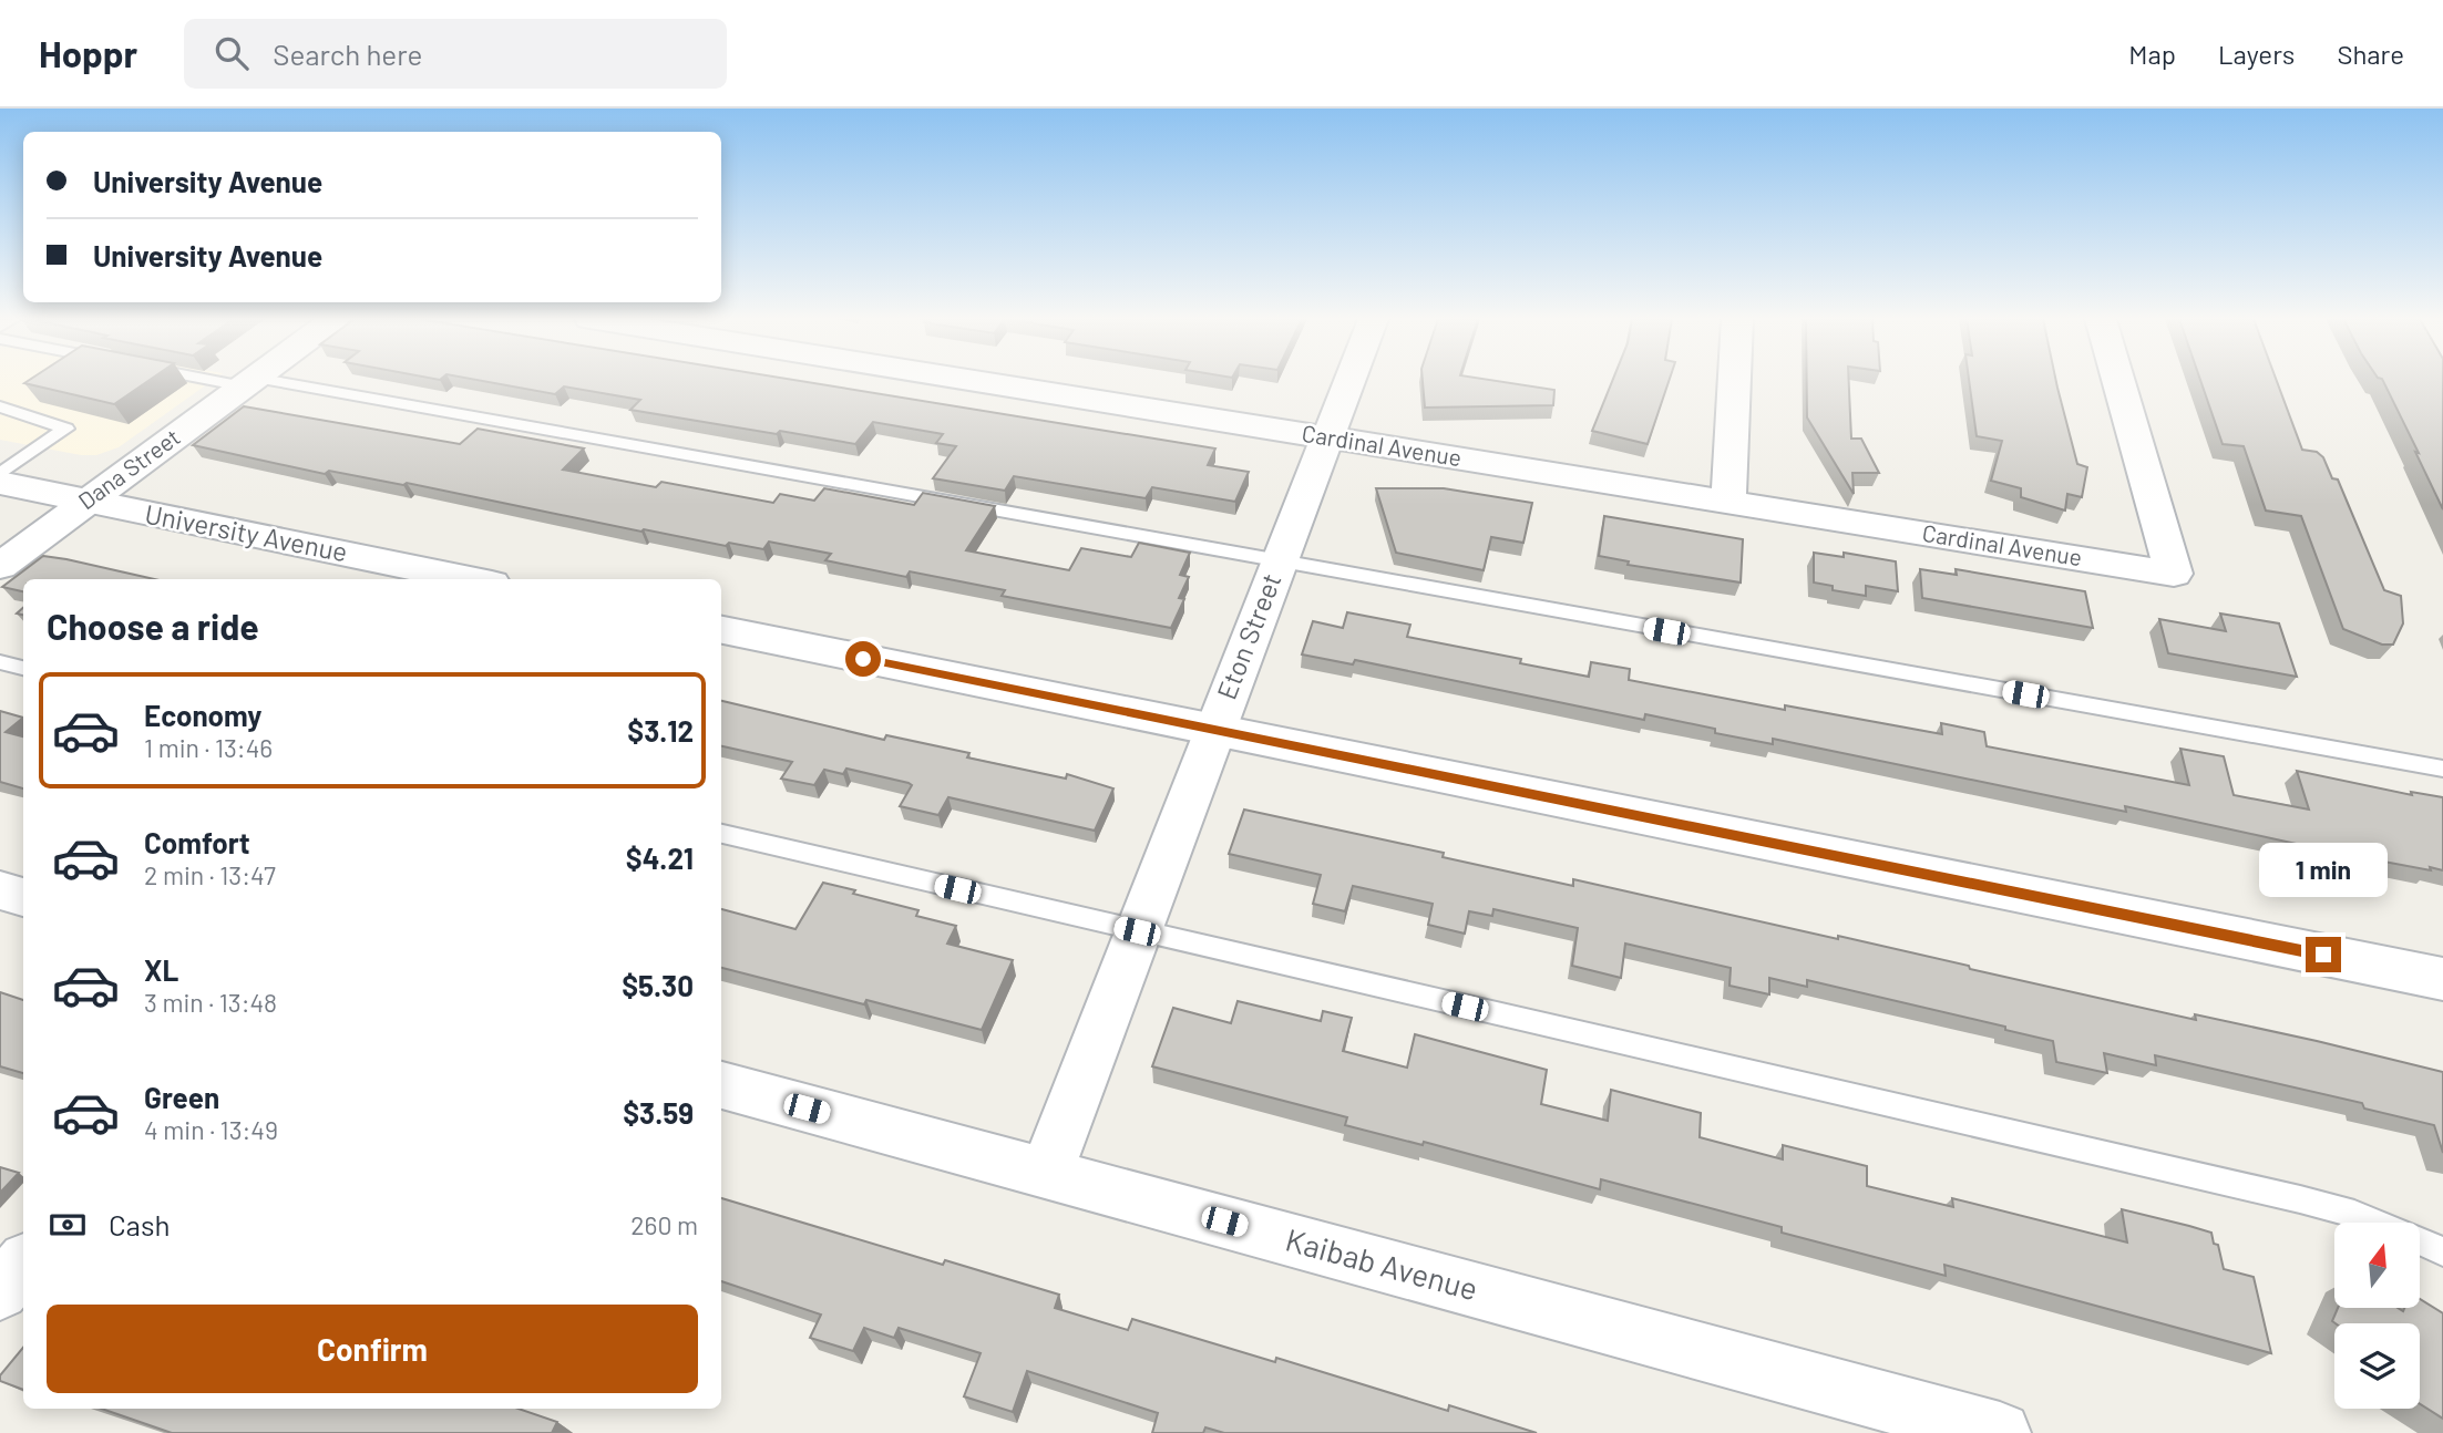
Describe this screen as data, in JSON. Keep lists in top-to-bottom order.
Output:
{
  "streets": {
    "street": [
      "Cardinal Avenue",
      "Dana Street",
      "University Avenue",
      "Eton Street",
      "Kaibab Avenue"
    ]
  },
  "crossings": [
    ["Cardinal Avenue", "Eton Street"],
    ["Dana Street", "University Avenue"],
    ["Eton Street", "Kaibab Avenue"]
  ],
  "north": "top",
  "page": {
    "header": "Hoppr",
    "search": "Search here",
    "nav": ["Map", "Layers", "Share"],
    "banner": ["University Avenue", "University Avenue"],
    "heading": "Choose a ride",
    "list": [
      {
        "name": "Economy",
        "note": "1 min · 13:46",
        "value": "$3.12"
      },
      {
        "name": "Comfort",
        "note": "2 min · 13:47",
        "value": "$4.21"
      },
      {
        "name": "XL",
        "note": "3 min · 13:48",
        "value": "$5.30"
      },
      {
        "name": "Green",
        "note": "4 min · 13:49",
        "value": "$3.59"
      }
    ],
    "bubble": "1 min",
    "pay": ["Cash", "260 m"],
    "buttons": "Confirm"
  }
}
